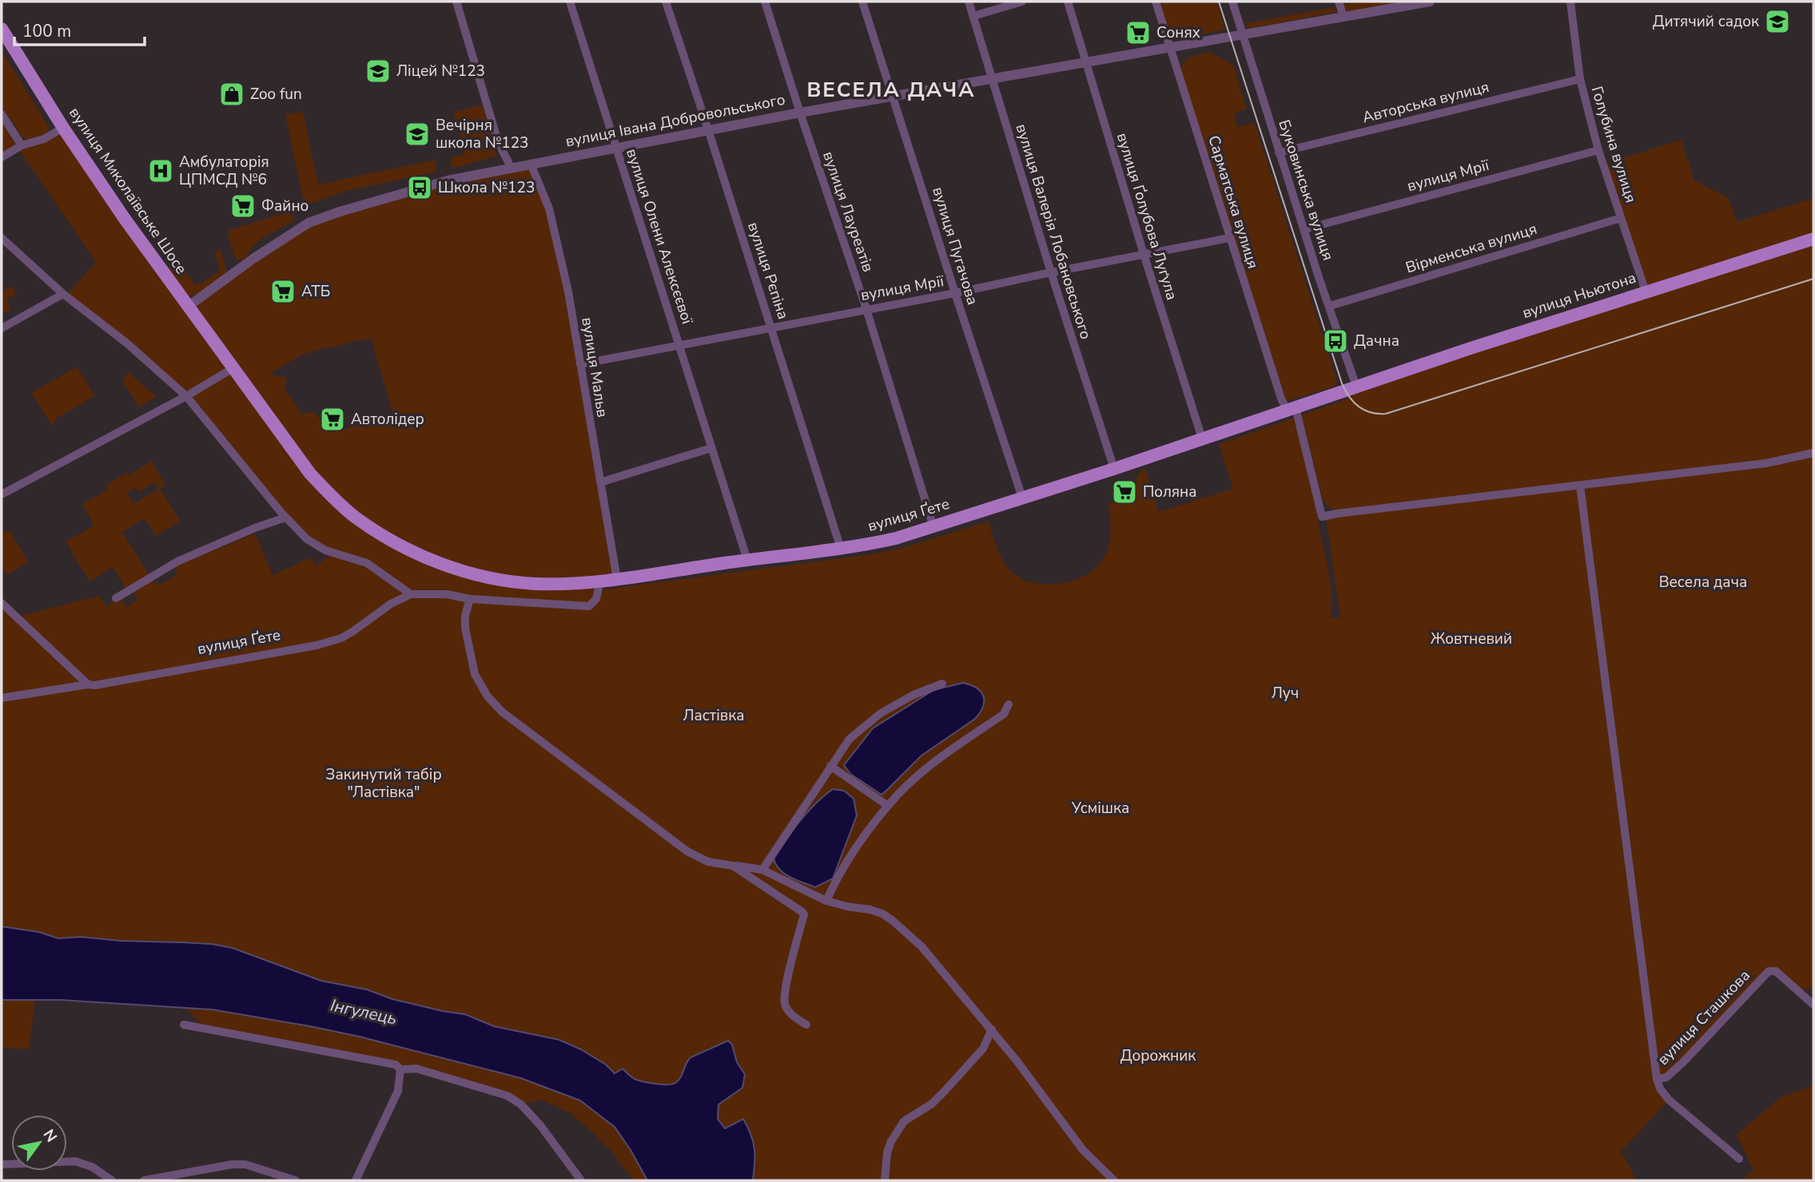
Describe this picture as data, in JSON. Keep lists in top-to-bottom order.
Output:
{
  "streets": {
    "main road": ["вулиця Миколаївське Шосе", "вулиця Ньютона", "вулиця Ґете"],
    "street": [
      "Авторська вулиця",
      "вулиця Івана Добровольського",
      "Голубина вулиця",
      "вулиця Мрії",
      "Буковинська вулиця",
      "Сарматська вулиця",
      "вулиця Лауреатів",
      "вулиця Ґолубова Луґула",
      "вулиця Валерія Лобановського",
      "вулиця Олени Алексєєвої",
      "вулиця Пугачова",
      "Вірменська вулиця",
      "вулиця Рєпіна",
      "вулиця Мальв",
      "вулиця Сташкова"
    ]
  },
  "crossings": [
    ["Авторська вулиця", "Голубина вулиця"],
    ["Авторська вулиця", "Буковинська вулиця"],
    ["вулиця Івана Добровольського", "Буковинська вулиця"],
    ["вулиця Івана Добровольського", "вулиця Миколаївське Шосе"],
    ["вулиця Івана Добровольського", "Сарматська вулиця"],
    ["вулиця Івана Добровольського", "вулиця Лауреатів"],
    ["вулиця Івана Добровольського", "вулиця Ґолубова Луґула"],
    ["вулиця Івана Добровольського", "вулиця Валерія Лобановського"],
    ["вулиця Івана Добровольського", "вулиця Олени Алексєєвої"],
    ["вулиця Івана Добровольського", "вулиця Пугачова"],
    ["вулиця Івана Добровольського", "вулиця Рєпіна"],
    ["вулиця Івана Добровольського", "вулиця Мальв"],
    ["Голубина вулиця", "вулиця Мрії"],
    ["Голубина вулиця", "Вірменська вулиця"],
    ["Голубина вулиця", "вулиця Ньютона"],
    ["вулиця Мрії", "Буковинська вулиця"],
    ["вулиця Мрії", "Сарматська вулиця"],
    ["вулиця Мрії", "вулиця Лауреатів"],
    ["вулиця Мрії", "вулиця Ґолубова Луґула"],
    ["вулиця Мрії", "вулиця Валерія Лобановського"],
    ["вулиця Мрії", "вулиця Олени Алексєєвої"],
    ["вулиця Мрії", "вулиця Пугачова"],
    ["вулиця Мрії", "вулиця Рєпіна"],
    ["вулиця Мрії", "вулиця Мальв"],
    ["Буковинська вулиця", "Вірменська вулиця"],
    ["Буковинська вулиця", "вулиця Ньютона"],
    ["Буковинська вулиця", "вулиця Ґете"],
    ["вулиця Миколаївське Шосе", "вулиця Ґете"],
    ["Сарматська вулиця", "вулиця Ґете"],
    ["Сарматська вулиця", "вулиця Сташкова"],
    ["вулиця Лауреатів", "вулиця Ґете"],
    ["вулиця Ґолубова Луґула", "вулиця Ґете"],
    ["вулиця Валерія Лобановського", "вулиця Ґете"],
    ["вулиця Олени Алексєєвої", "вулиця Ґете"],
    ["вулиця Пугачова", "вулиця Ґете"],
    ["вулиця Рєпіна", "вулиця Ґете"],
    ["вулиця Ньютона", "вулиця Ґете"],
    ["вулиця Мальв", "вулиця Ґете"]
  ],
  "districts": ["ВЕСЕЛА ДАЧА"],
  "water": ["Інгулець"],
  "parks": [
    "Весела дача",
    "Жовтневий",
    "Луч",
    "Ластівка",
    "Закинутий табір \"Ластівка\"",
    "Усмішка",
    "Дорожник"
  ],
  "places": {
    "school or university": ["Дитячий садок", "Ліцей №123", "Вечірня школа №123"],
    "supermarket": [
      "Сонях",
      "Файно",
      "АТБ",
      "Автолідер",
      "Поляна"
    ],
    "shop": ["Zoo fun"],
    "hospital": ["Амбулаторія ЦПМСД №6"],
    "bus stop": ["Школа №123", "Дачна"]
  },
  "scale_bar": "100 m",
  "north": "top right"
}
